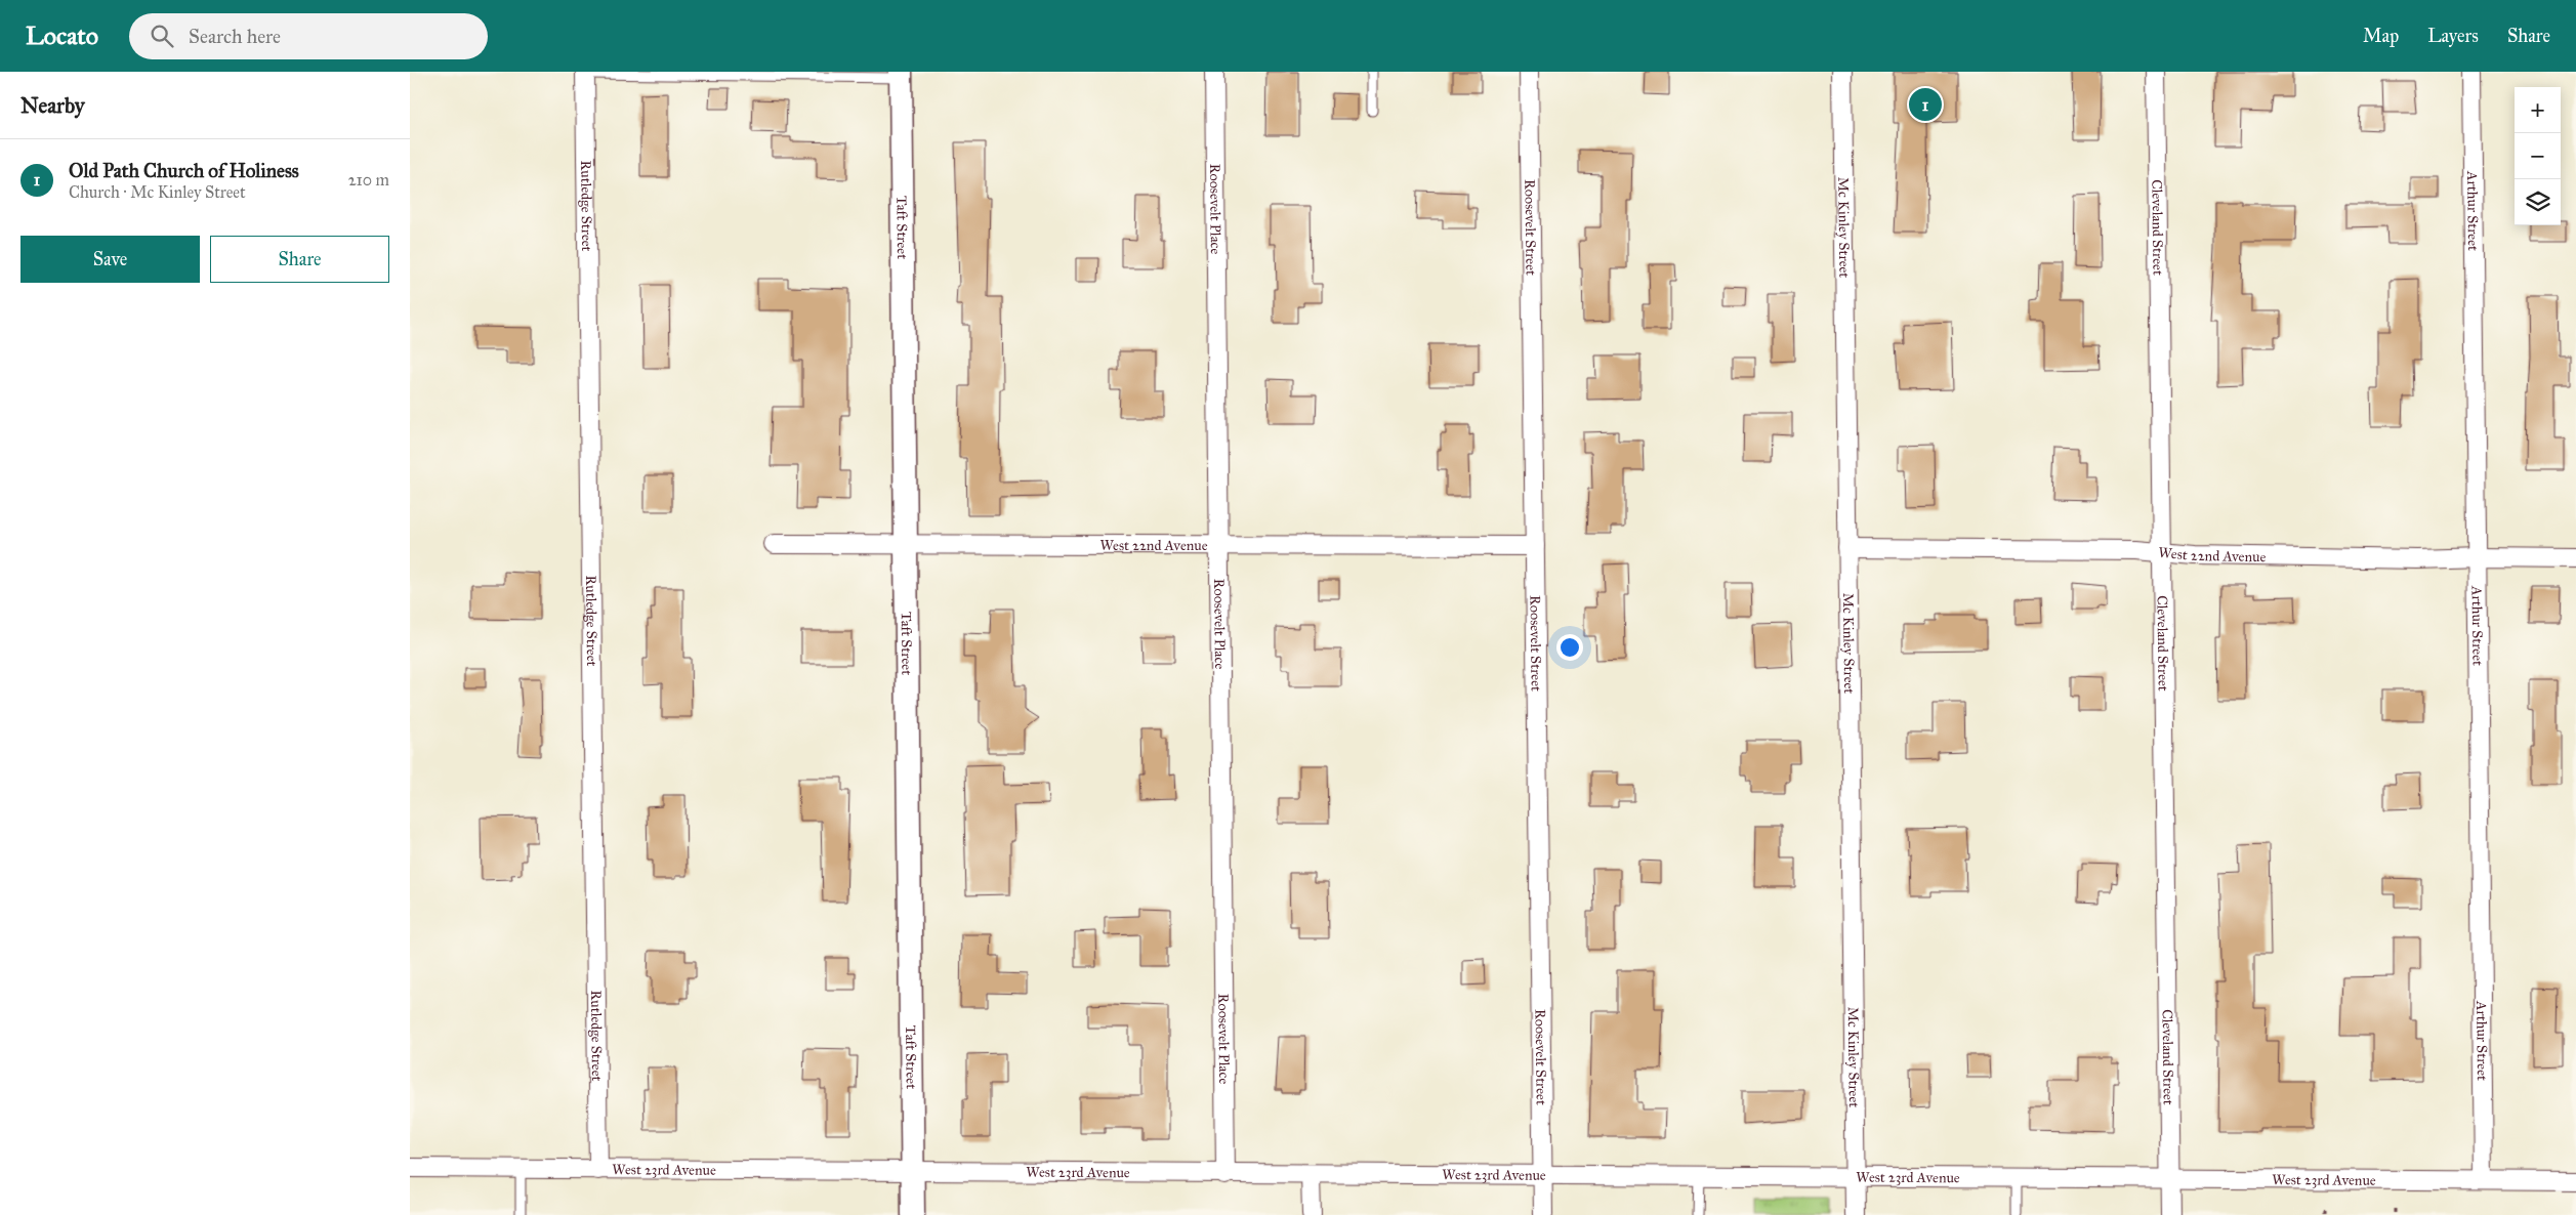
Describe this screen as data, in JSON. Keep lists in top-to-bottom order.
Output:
{
  "streets": {
    "street": [
      "Rutledge Street",
      "Roosevelt Place",
      "Arthur Street",
      "Taft Street",
      "Roosevelt Street",
      "Mc Kinley Street",
      "Cleveland Street",
      "West 22nd Avenue",
      "West 23rd Avenue"
    ]
  },
  "crossings": [
    ["Rutledge Street", "West 23rd Avenue"],
    ["Roosevelt Place", "West 22nd Avenue"],
    ["Roosevelt Place", "West 23rd Avenue"],
    ["Arthur Street", "West 22nd Avenue"],
    ["Arthur Street", "West 23rd Avenue"],
    ["Taft Street", "West 22nd Avenue"],
    ["Taft Street", "West 23rd Avenue"],
    ["Roosevelt Street", "West 22nd Avenue"],
    ["Roosevelt Street", "West 23rd Avenue"],
    ["Mc Kinley Street", "West 22nd Avenue"],
    ["Mc Kinley Street", "West 23rd Avenue"],
    ["Cleveland Street", "West 22nd Avenue"],
    ["Cleveland Street", "West 23rd Avenue"]
  ],
  "page": {
    "header": "Locato",
    "search": "Search here",
    "nav": ["Map", "Layers", "Share"],
    "heading": "Nearby",
    "pins": "1",
    "map_buttons": ["+", "−"],
    "list": [
      {
        "mark": "1",
        "name": "Old Path Church of Holiness",
        "note": "Church · Mc Kinley Street",
        "value": "210 m"
      }
    ],
    "buttons": ["Save", "Share"]
  }
}
